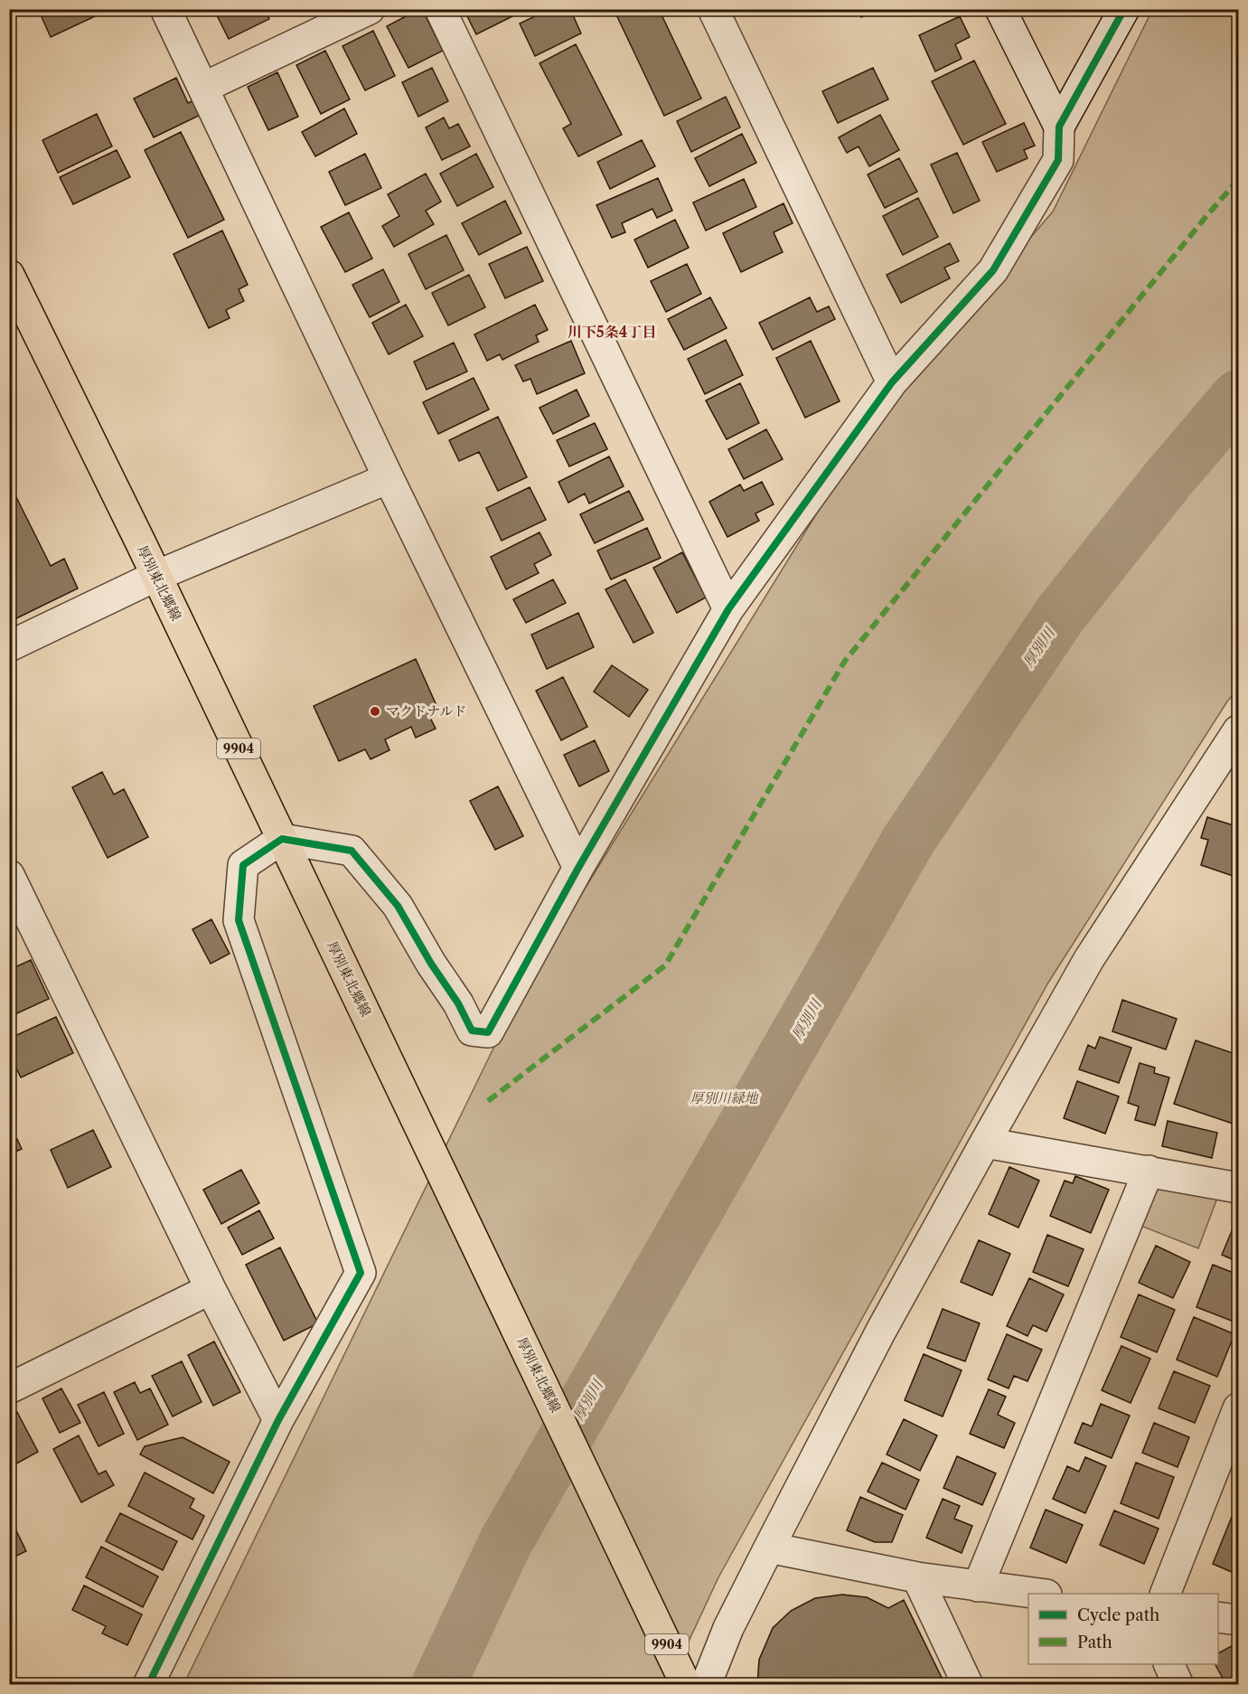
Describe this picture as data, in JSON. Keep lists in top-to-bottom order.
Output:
{
  "streets": {
    "main road": ["厚別東北郷線", "9904"]
  },
  "districts": ["川下5条4丁目"],
  "water": ["厚別川"],
  "parks": ["厚別川緑地"],
  "places": ["マクドナルド"],
  "legend": ["Cycle path", "Path"]
}
